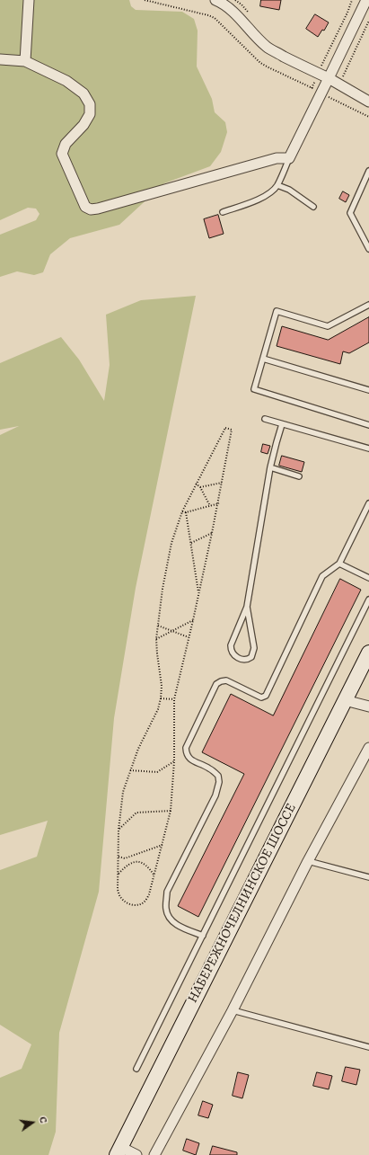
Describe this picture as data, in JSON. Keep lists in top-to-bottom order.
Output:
{
  "streets": {
    "main road": ["НАБЕРЕЖНОЧЕЛНИНСКОЕ ШОССЕ"]
  },
  "north": "right"
}
